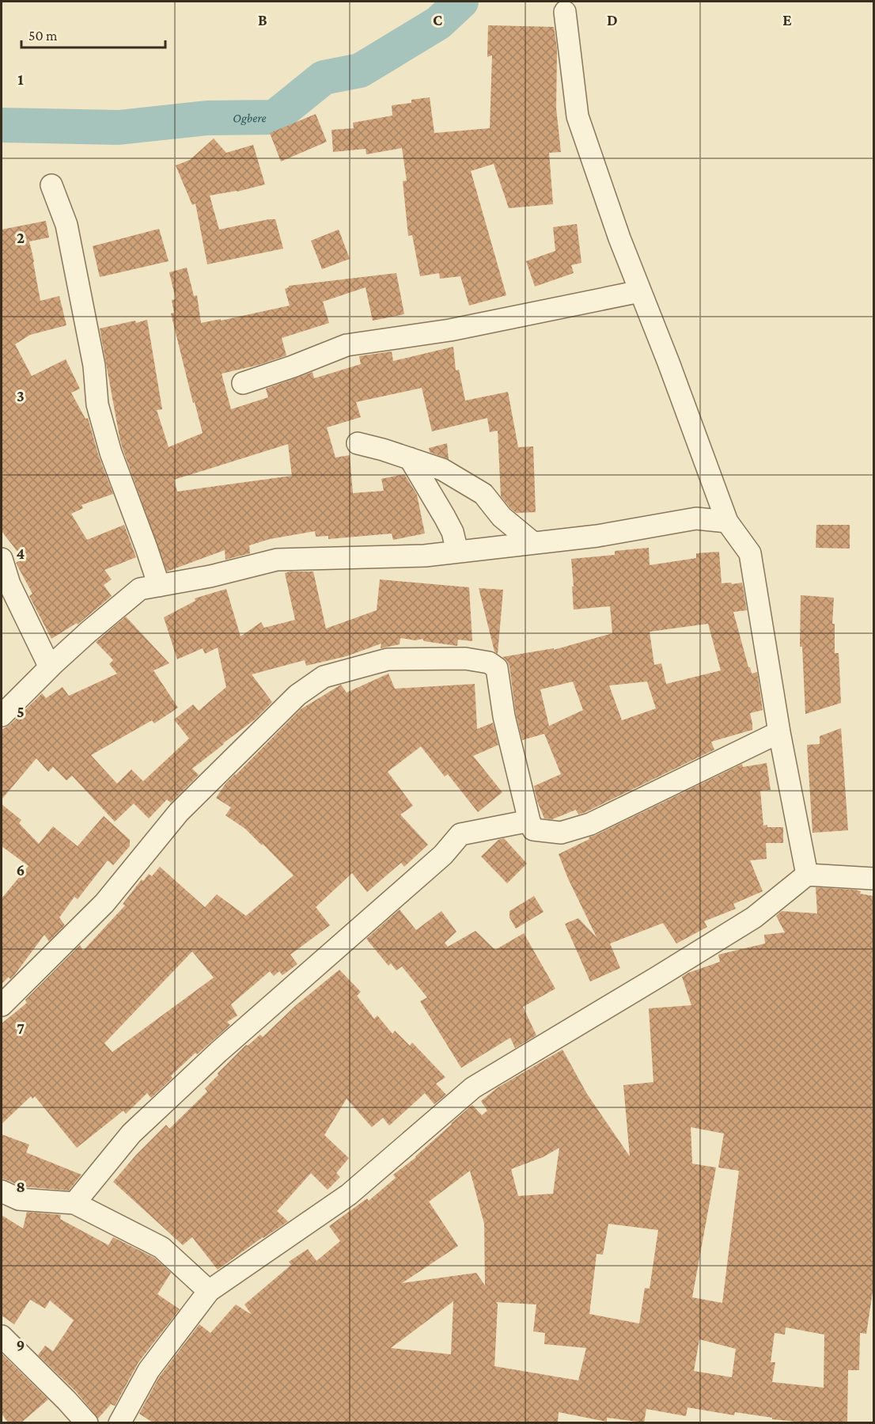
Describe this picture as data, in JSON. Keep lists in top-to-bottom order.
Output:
{
  "water": ["Ogbere"],
  "scale_bar": "50 m",
  "grid": {
    "columns": [
      "B",
      "C",
      "D",
      "E"
    ],
    "rows": [
      "1",
      "2",
      "3",
      "4",
      "5",
      "6",
      "7",
      "8",
      "9"
    ]
  }
}
